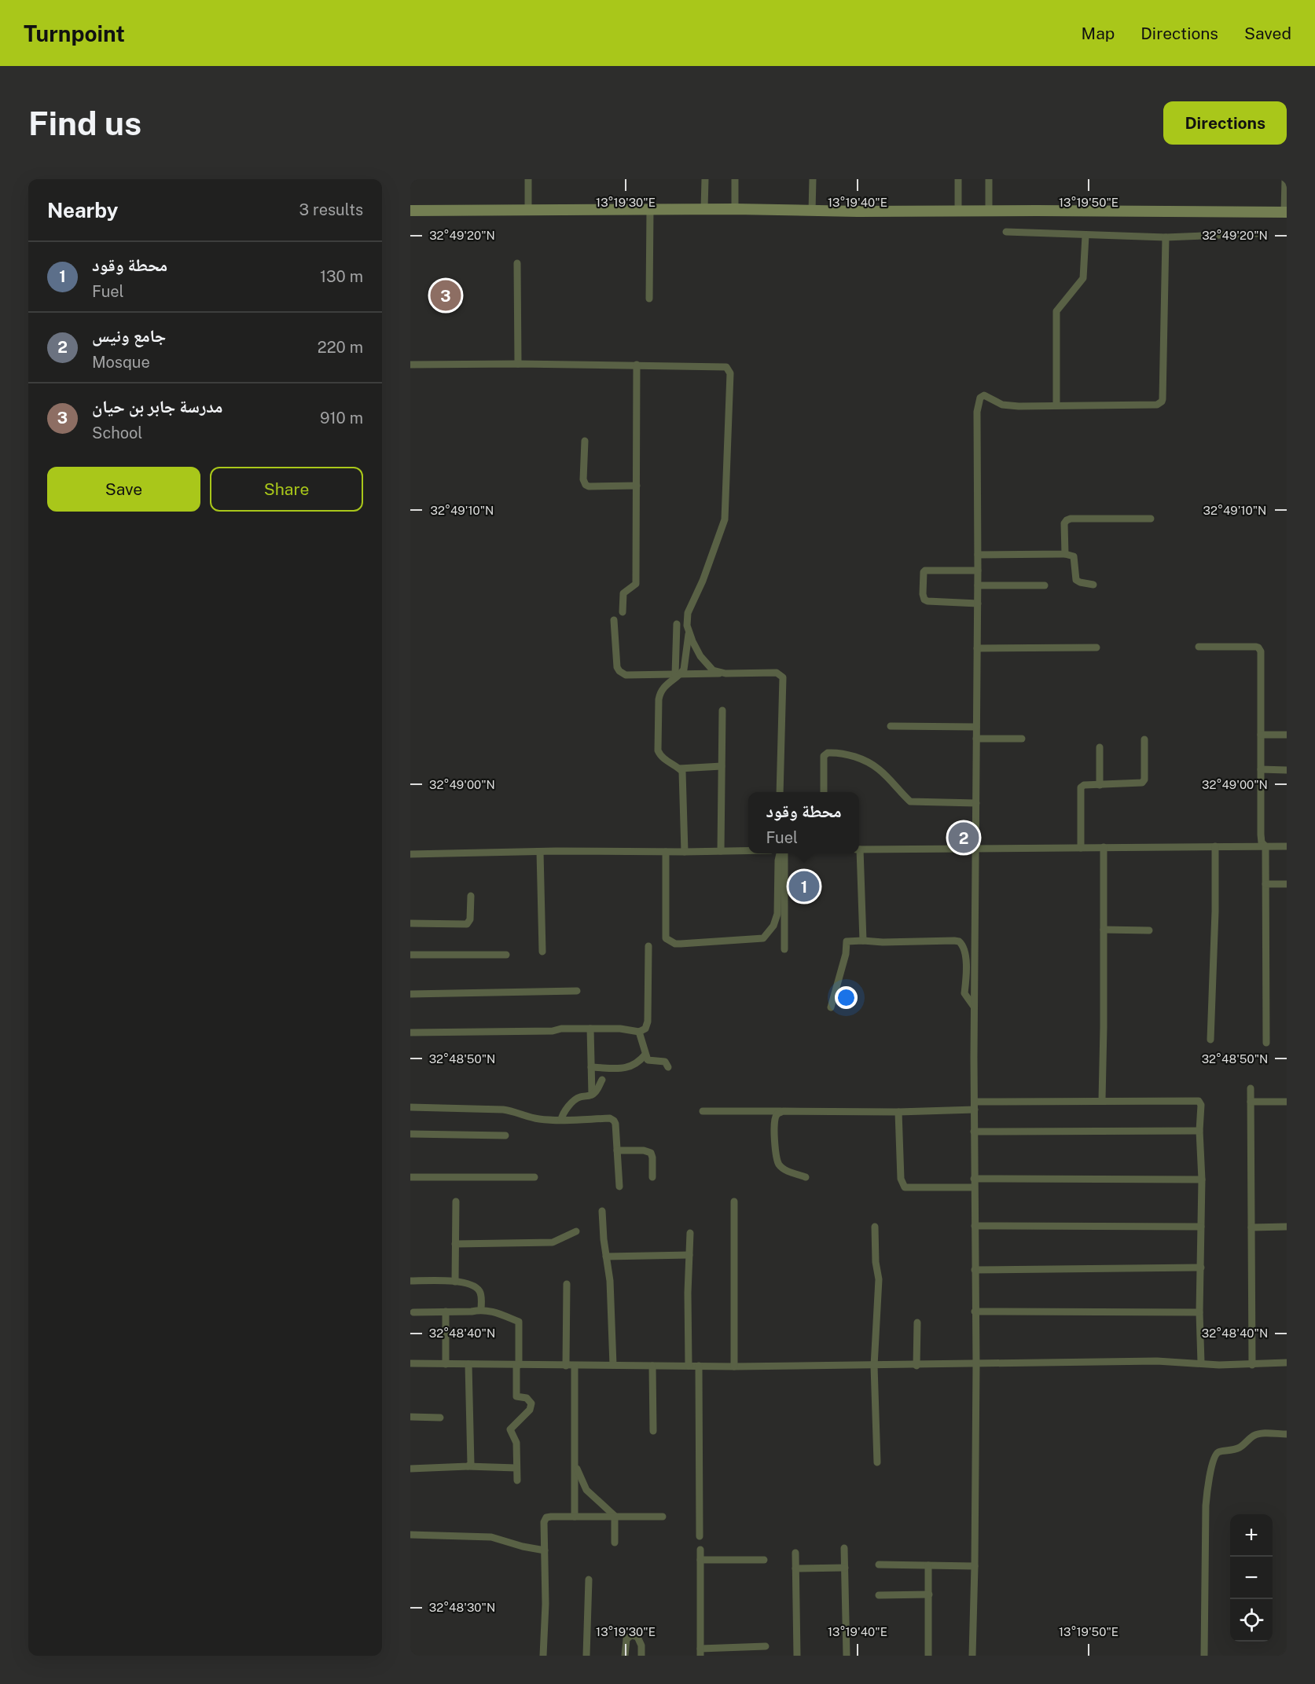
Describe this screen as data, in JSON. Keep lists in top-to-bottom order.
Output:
{
  "page": {
    "header": "Turnpoint",
    "nav": ["Map", "Directions", "Saved"],
    "buttons": [
      "Directions",
      ["Save", "Share"]
    ],
    "title": "Find us",
    "heading": ["Nearby", "3 results"],
    "list": [
      {
        "mark": "1",
        "name": "محطة وقود",
        "note": "Fuel",
        "value": "130 m"
      },
      {
        "mark": "2",
        "name": "جامع ونيس",
        "note": "Mosque",
        "value": "220 m"
      },
      {
        "mark": "3",
        "name": "مدرسة جابر بن حيان",
        "note": "School",
        "value": "910 m"
      }
    ],
    "pins": ["3", "2", "1"],
    "popup": ["محطة وقود", "Fuel"],
    "map_buttons": ["+", "−"]
  },
  "coordinates": [
    "13°19'30\"E",
    "13°19'40\"E",
    "13°19'50\"E",
    "32°49'20\"N",
    "32°49'10\"N",
    "32°49'00\"N",
    "32°48'50\"N",
    "32°48'40\"N",
    "32°48'30\"N"
  ]
}
